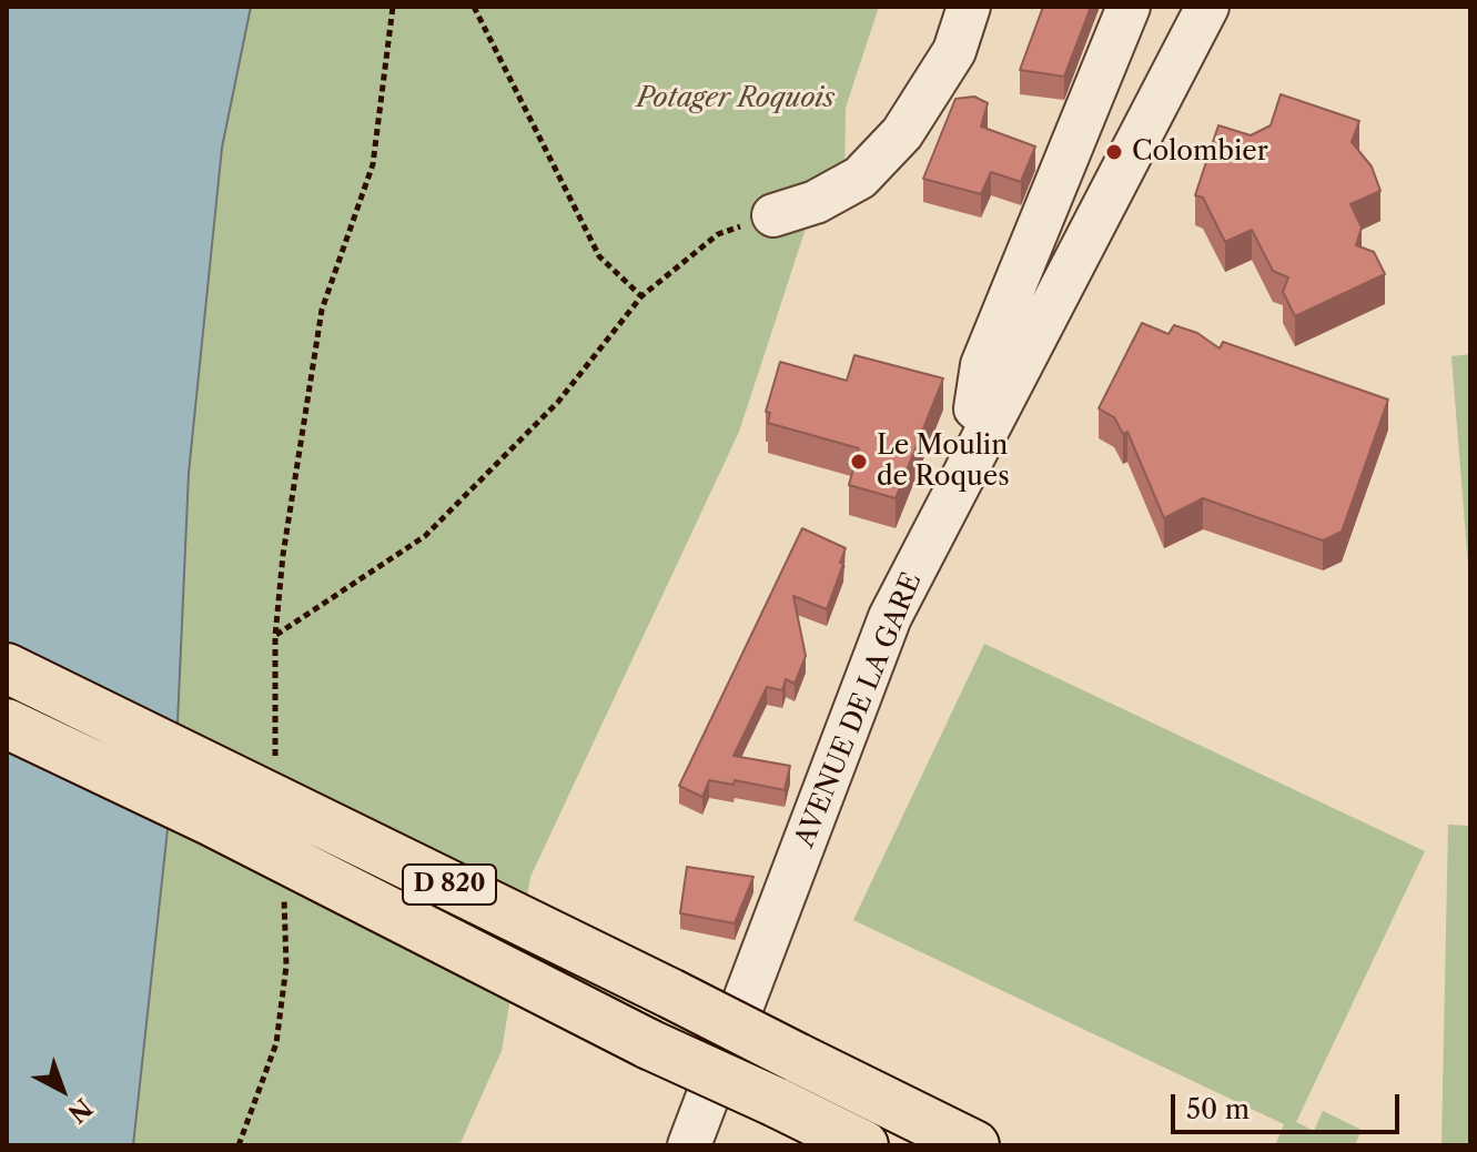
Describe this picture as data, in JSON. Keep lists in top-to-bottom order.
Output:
{
  "streets": {
    "highway": ["D 820"],
    "street": ["AVENUE DE LA GARE"]
  },
  "parks": ["Potager Roquois"],
  "places": ["Colombier", "Le Moulin de Roques"],
  "scale_bar": "50 m",
  "north": "bottom right"
}
